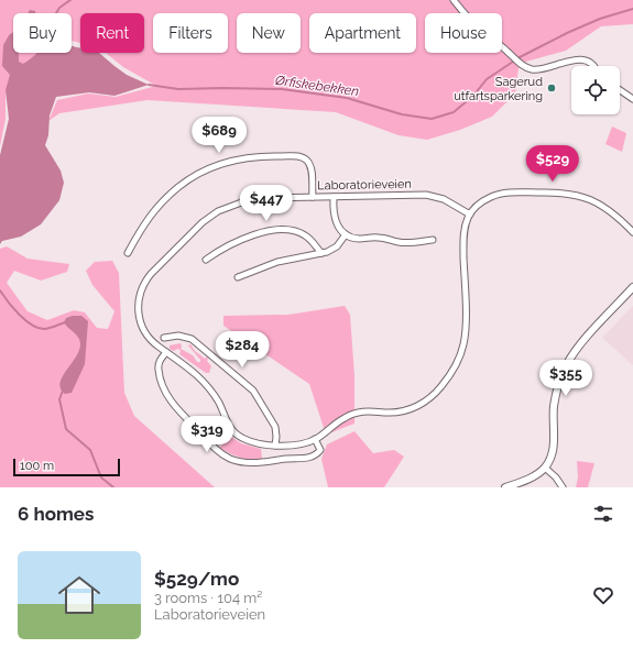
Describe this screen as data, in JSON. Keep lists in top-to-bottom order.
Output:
{
  "streets": {
    "street": ["Laboratorieveien"]
  },
  "water": ["Ørfiskebekken"],
  "places": ["Sagerud utfartsparkering"],
  "scale_bar": "100 m",
  "page": {
    "chip": [
      "Buy",
      "Rent",
      "Filters",
      "New",
      "Apartment",
      "House"
    ],
    "price": [
      "$689",
      "$529",
      "$447",
      "$284",
      "$355",
      "$319"
    ],
    "scale": "100 m",
    "heading": "6 homes",
    "list": [
      {
        "name": "$529/mo",
        "note": "3 rooms · 104 m² · Laboratorieveien"
      }
    ]
  }
}
